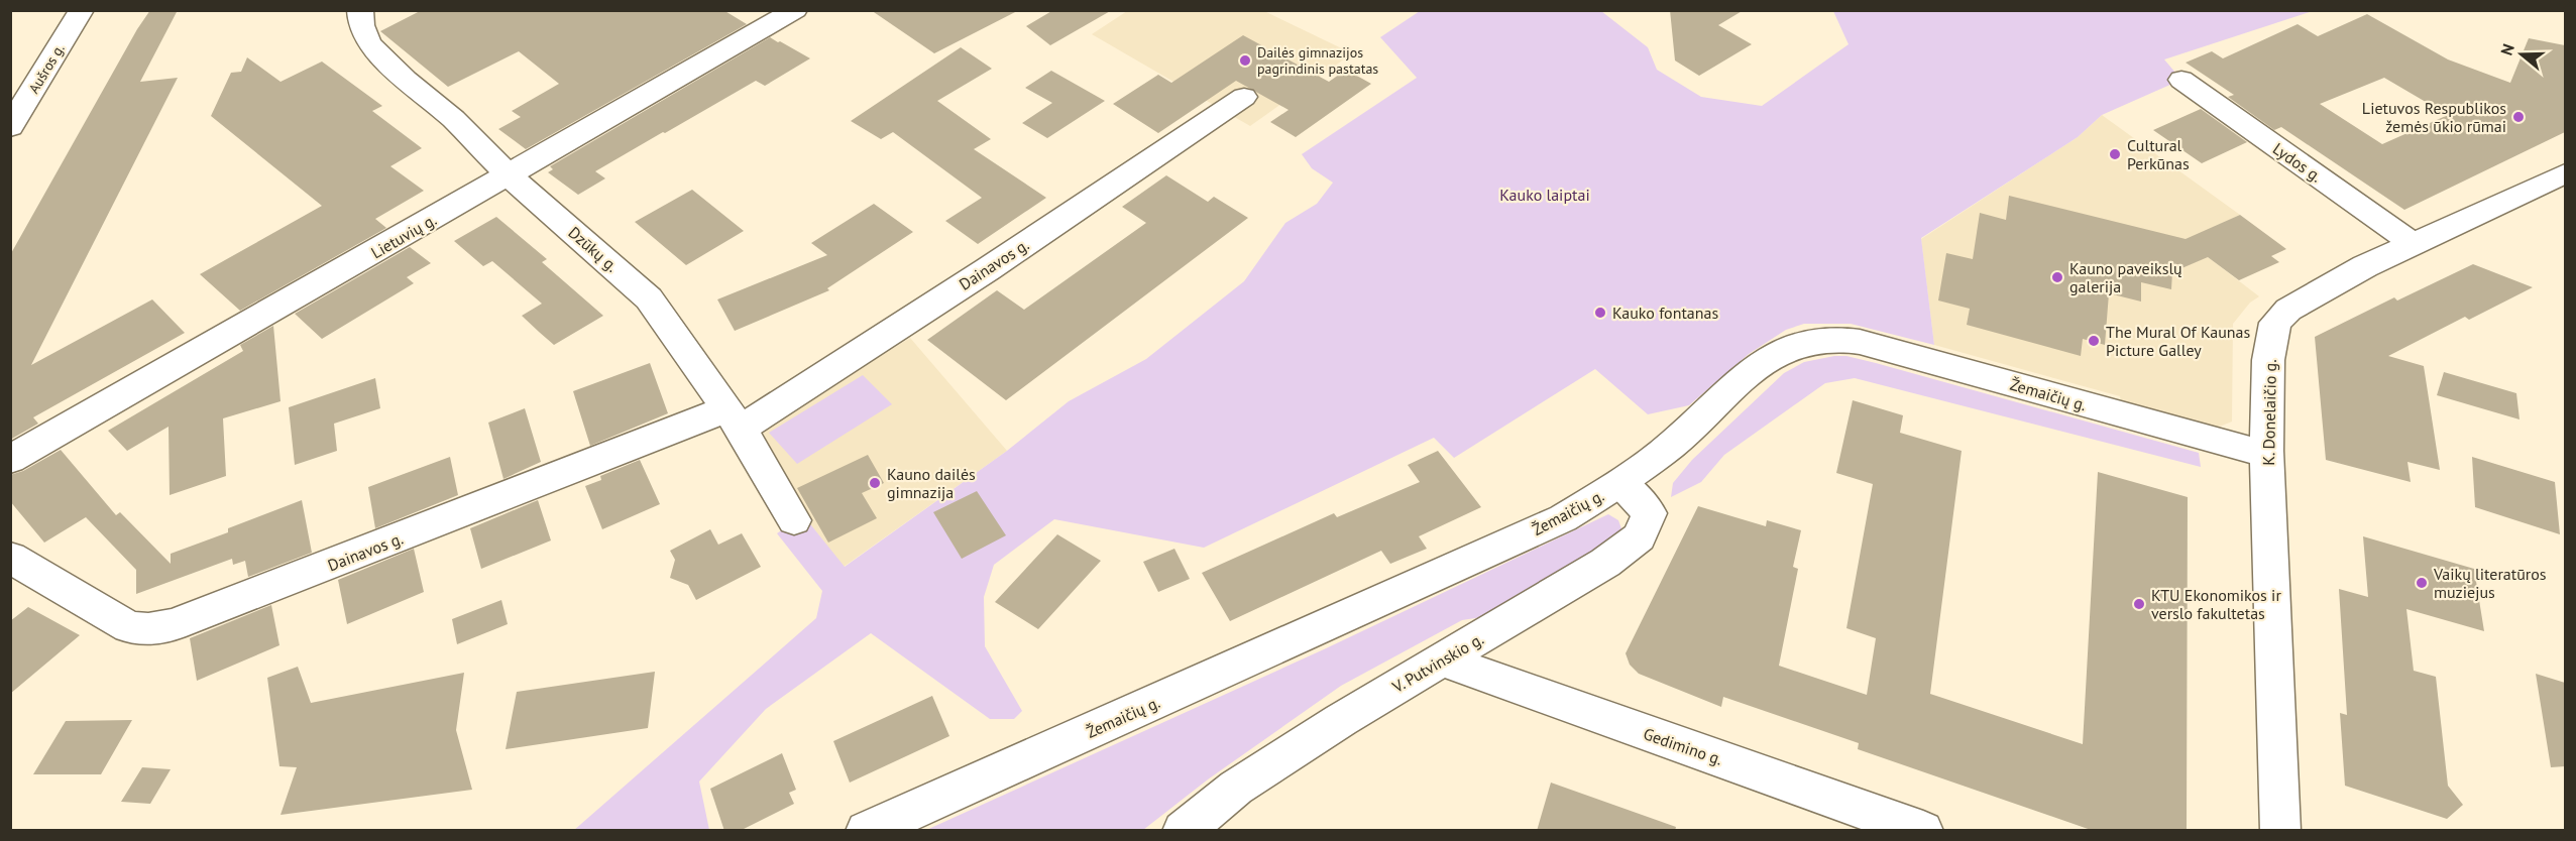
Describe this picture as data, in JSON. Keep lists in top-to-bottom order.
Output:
{
  "streets": {
    "street": [
      "Aušros g.",
      "Lydos g.",
      "Lietuvių g.",
      "Dzūkų g.",
      "Dainavos g.",
      "Žemaičių g.",
      "K. Donelaičio g.",
      "V. Putvinskio g.",
      "Gedimino g."
    ]
  },
  "crossings": [
    ["Lydos g.", "K. Donelaičio g."],
    ["Lietuvių g.", "Dzūkų g."],
    ["Dzūkų g.", "Dainavos g."],
    ["Žemaičių g.", "K. Donelaičio g."],
    ["Žemaičių g.", "V. Putvinskio g."],
    ["V. Putvinskio g.", "Gedimino g."]
  ],
  "parks": ["Kauko laiptai"],
  "places": [
    "Dailės gimnazijos pagrindinis pastatas",
    "Lietuvos Respublikos žemės ūkio rūmai",
    "Cultural Perkūnas",
    "Kauno paveikslų galerija",
    "Kauko fontanas",
    "The Mural Of Kaunas Picture Galley",
    "Kauno dailės gimnazija",
    "Vaikų literatūros muziejus",
    "KTU Ekonomikos ir verslo fakultetas"
  ],
  "north": "left"
}
